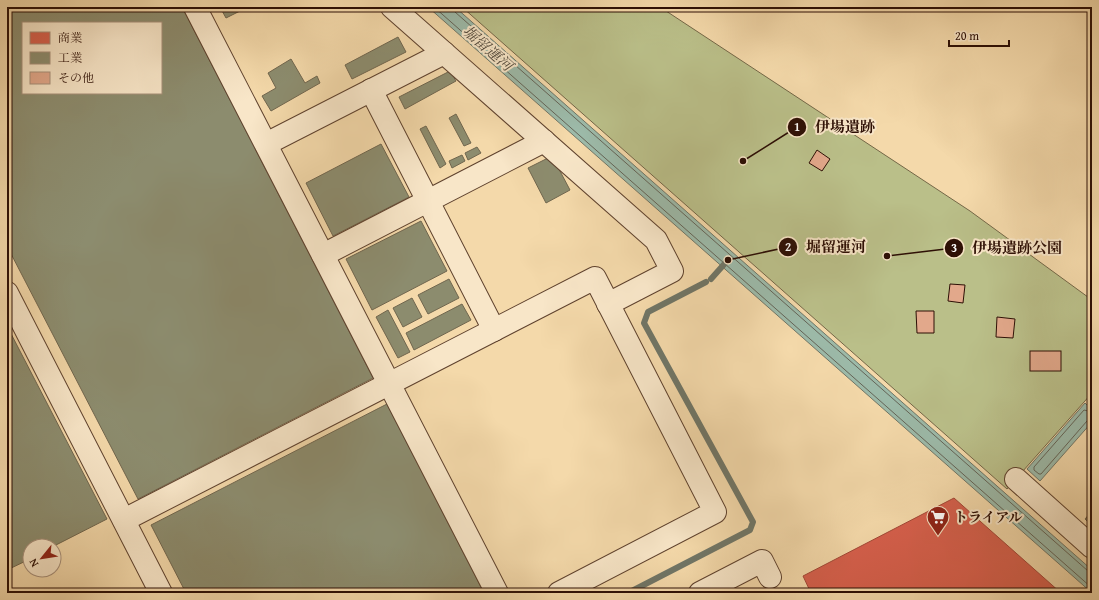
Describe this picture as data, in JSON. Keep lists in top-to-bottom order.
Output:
{
  "water": ["堀留運河"],
  "places": {
    "other": ["伊場遺跡", "伊場遺跡公園", "堀留運河"],
    "supermarket": ["トライアル"]
  },
  "legend": ["商業", "工業", "その他"],
  "scale_bar": "20 m",
  "north": "bottom left"
}
